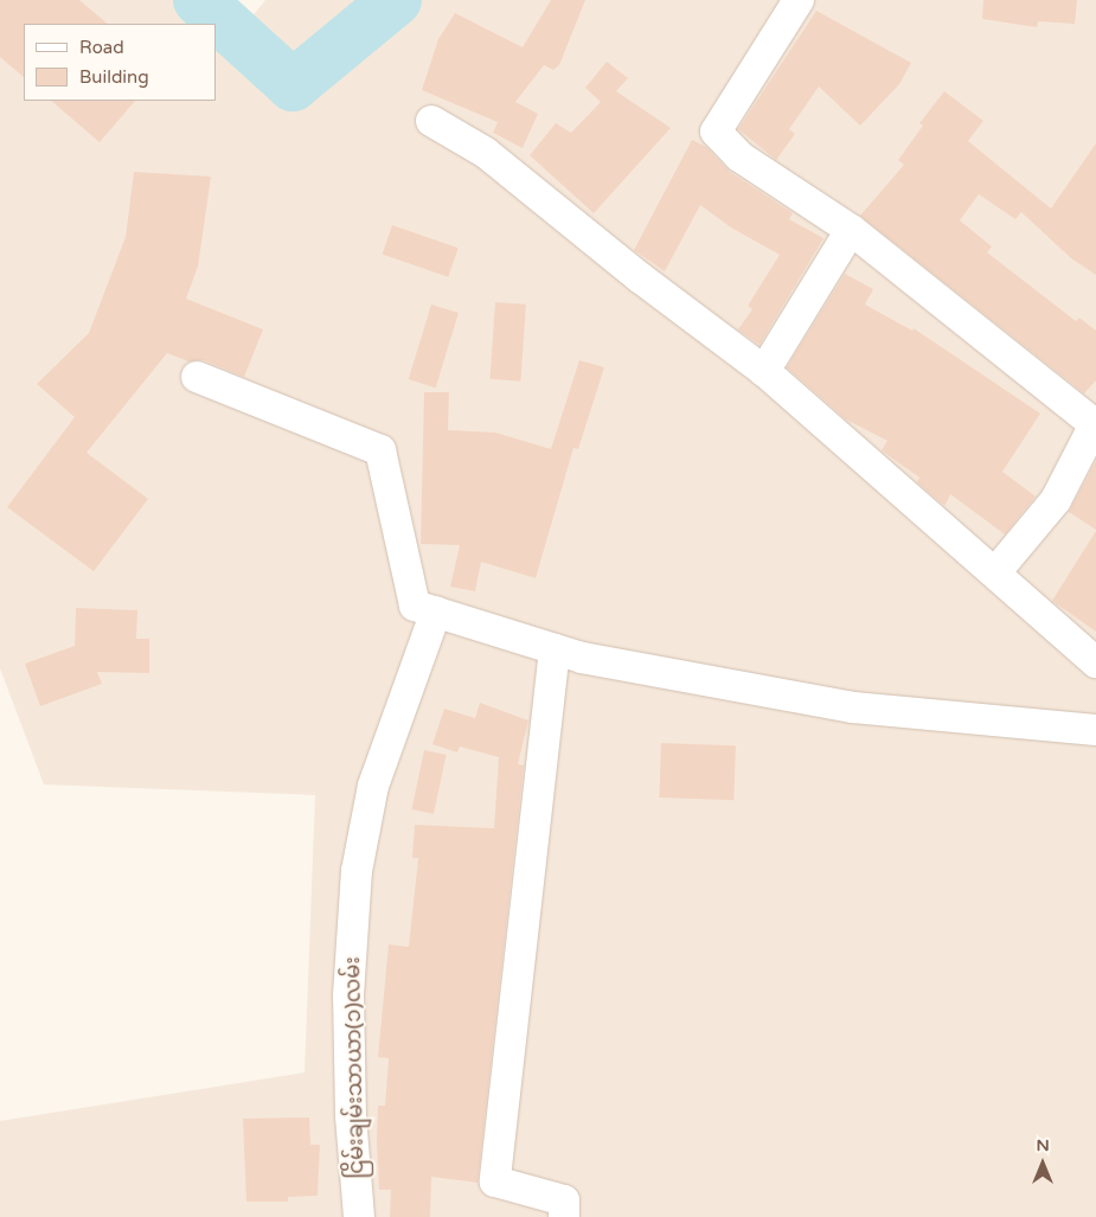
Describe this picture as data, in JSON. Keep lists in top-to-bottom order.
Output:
{
  "streets": {
    "street": ["ငြိမ်းချမ်းသာယာ(၁)လမ်း"]
  },
  "legend": ["Road", "Building"],
  "north": "top"
}
